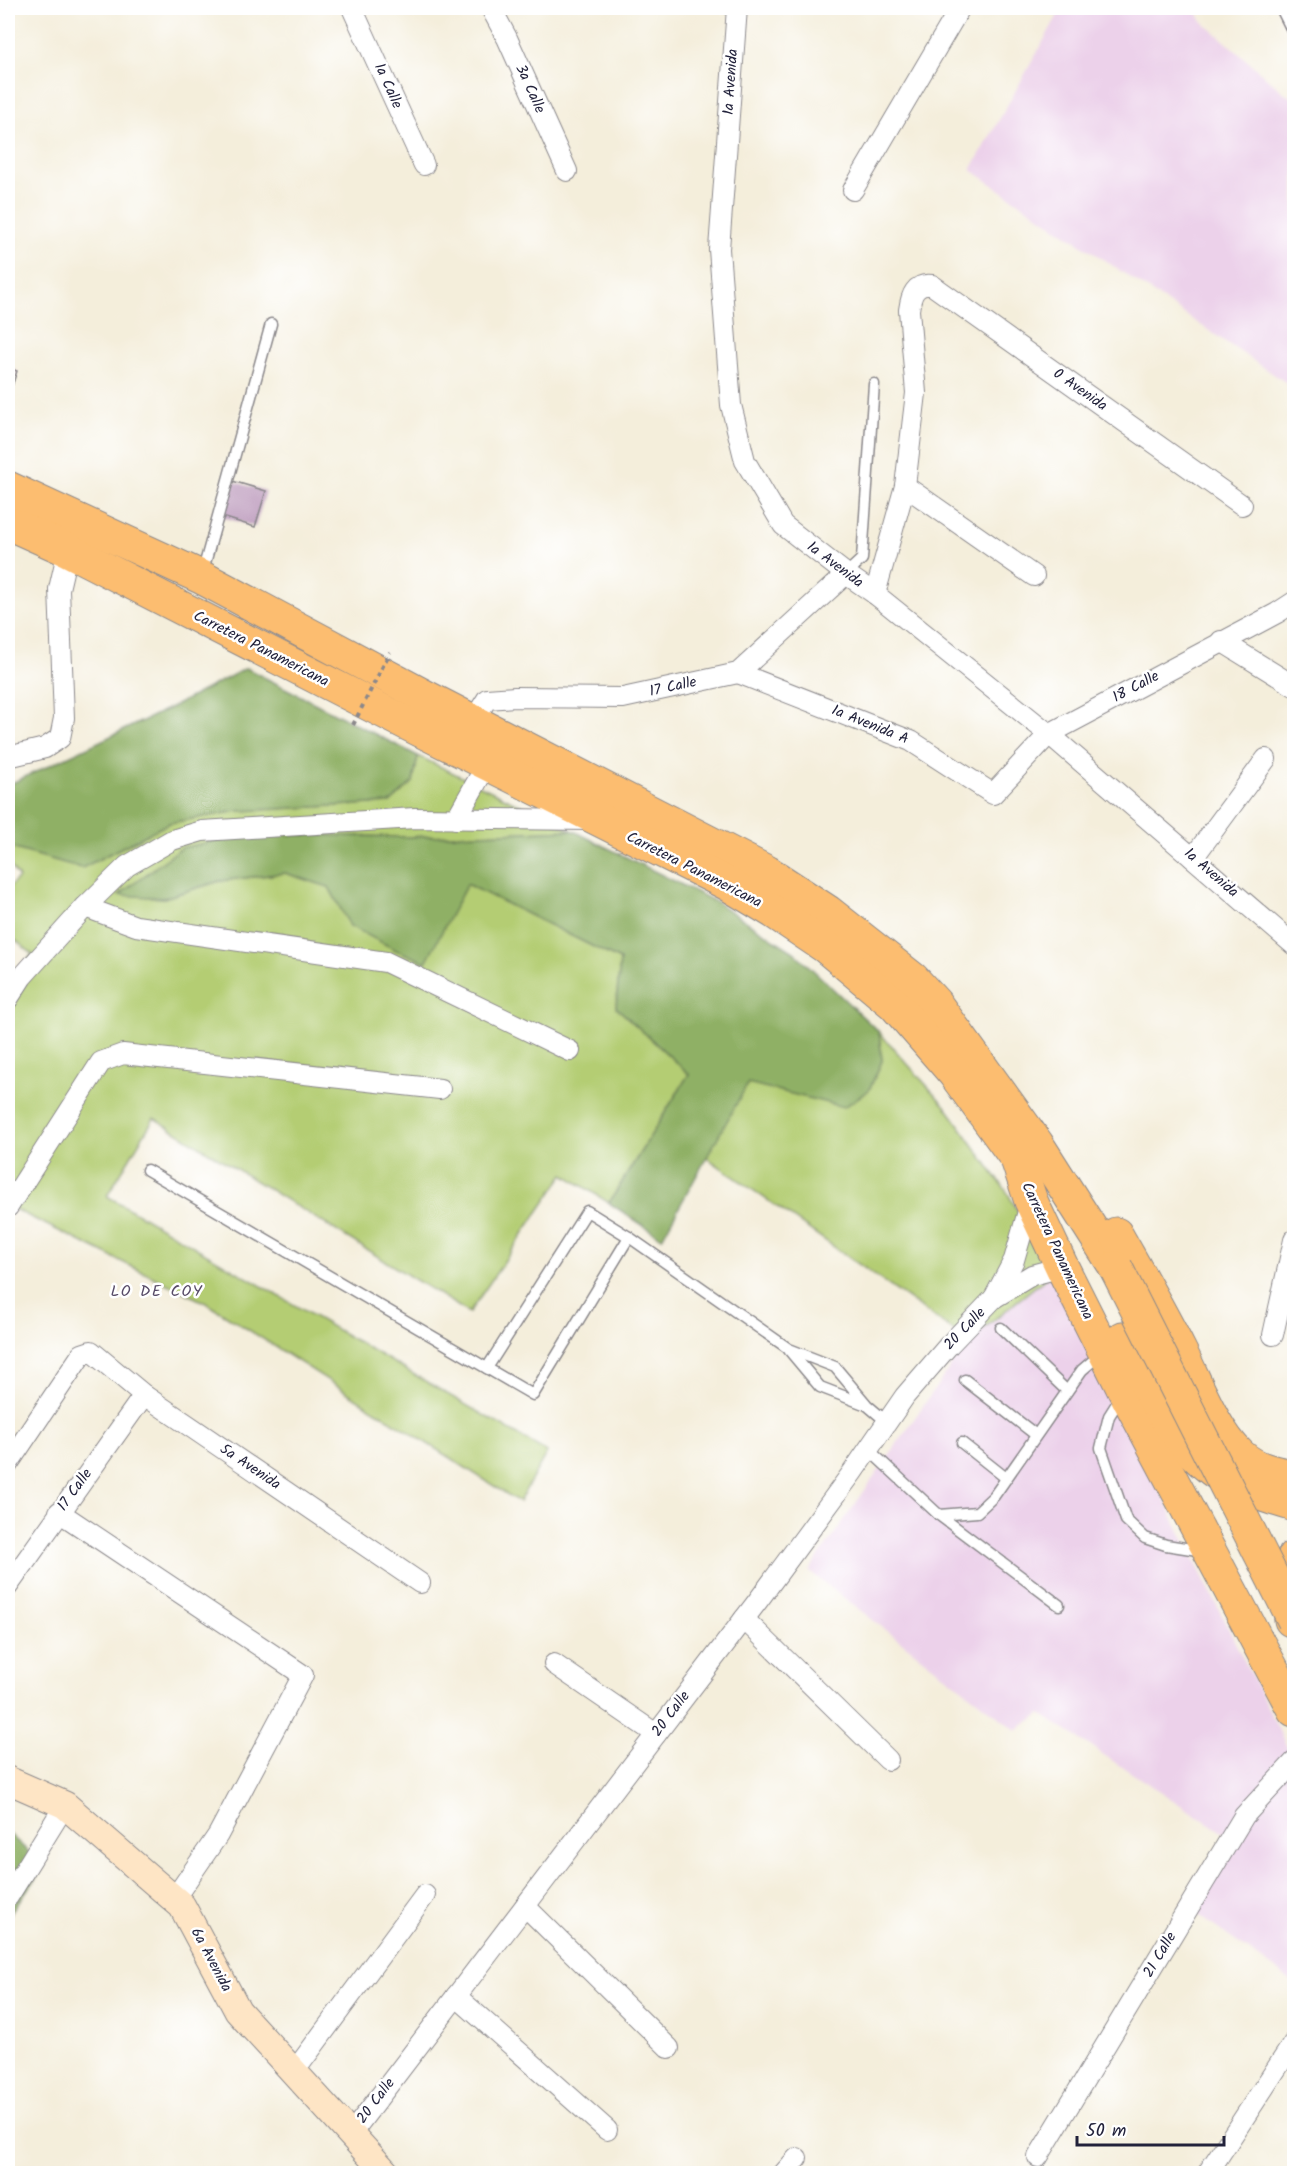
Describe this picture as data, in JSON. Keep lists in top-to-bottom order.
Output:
{
  "streets": {
    "highway": ["Carretera Panamericana"],
    "street": [
      "1a Avenida",
      "1a Calle",
      "3a Calle",
      "0 Avenida",
      "17 Calle",
      "18 Calle",
      "1a Avenida A",
      "20 Calle",
      "5a Avenida",
      "21 Calle",
      "6a Avenida"
    ]
  },
  "crossings": [
    ["1a Avenida", "18 Calle"],
    ["Carretera Panamericana", "17 Calle"],
    ["Carretera Panamericana", "20 Calle"],
    ["17 Calle", "1a Avenida A"],
    ["17 Calle", "5a Avenida"],
    ["18 Calle", "1a Avenida A"],
    ["20 Calle", "6a Avenida"]
  ],
  "districts": ["LO DE COY"],
  "scale_bar": "50 m"
}
